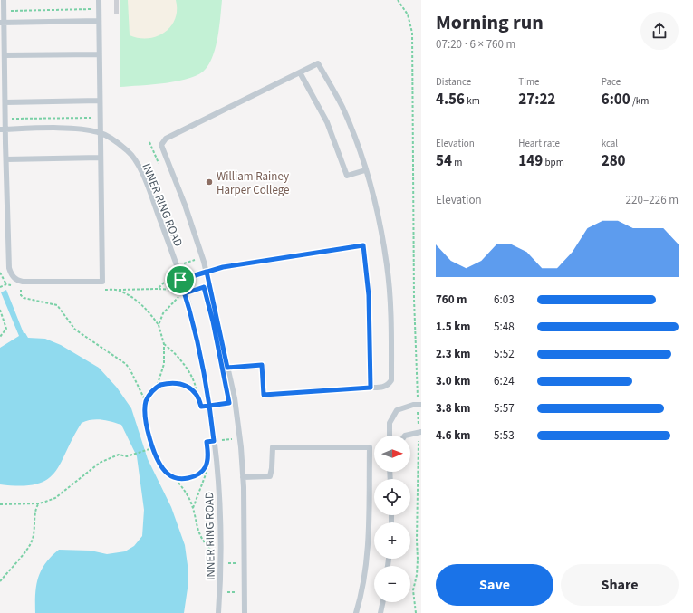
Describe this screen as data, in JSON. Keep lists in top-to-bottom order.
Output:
{
  "streets": {
    "lane": ["INNER RING ROAD"]
  },
  "places": ["William Rainey Harper College"],
  "north": "right",
  "page": {
    "heading": ["Morning run", "07:20 · 6 × 760 m"],
    "stats": [
      ["Distance", "4.56 km"],
      ["Time", "27:22"],
      ["Pace", "6:00 /km"],
      ["Elevation", "54 m"],
      ["Heart rate", "149 bpm"],
      ["kcal", "280"]
    ],
    "chart": ["Elevation", "220–226 m"],
    "list": [
      {
        "name": "760 m",
        "note": "6:03"
      },
      {
        "name": "1.5 km",
        "note": "5:48"
      },
      {
        "name": "2.3 km",
        "note": "5:52"
      },
      {
        "name": "3.0 km",
        "note": "6:24"
      },
      {
        "name": "3.8 km",
        "note": "5:57"
      },
      {
        "name": "4.6 km",
        "note": "5:53"
      }
    ],
    "map_buttons": ["+", "−"],
    "buttons": ["Save", "Share"]
  }
}
